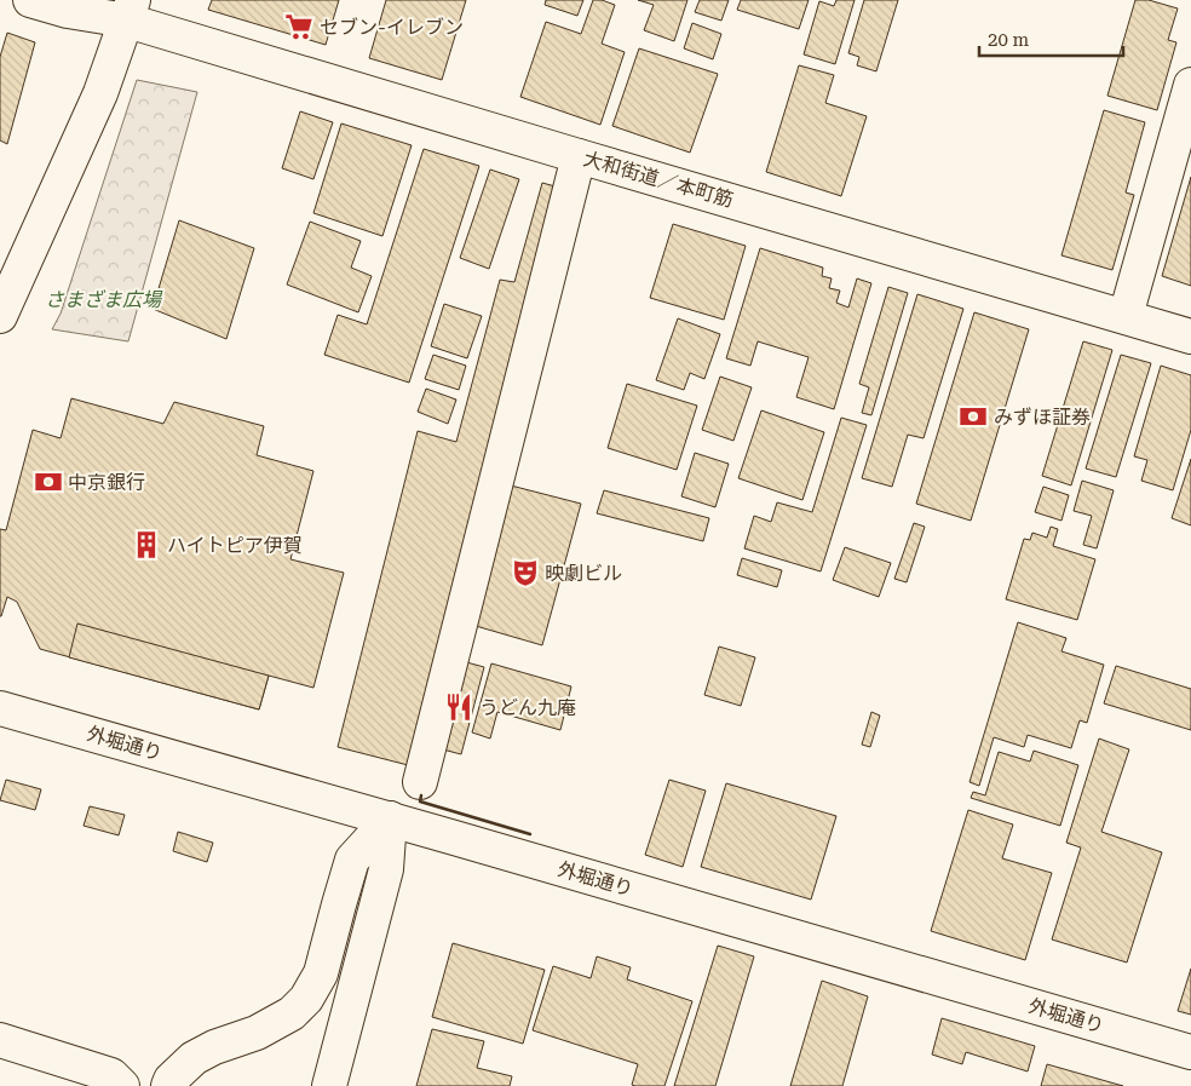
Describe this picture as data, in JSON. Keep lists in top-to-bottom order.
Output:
{
  "streets": {
    "street": ["大和街道／本町筋", "外堀通り"]
  },
  "parks": ["さまざま広場"],
  "places": {
    "supermarket": ["セブン-イレブン"],
    "bank": ["みずほ証券", "中京銀行"],
    "building": ["ハイトピア伊賀"],
    "theatre": ["映劇ビル"],
    "restaurant": ["うどん九庵"]
  },
  "scale_bar": "20 m"
}
